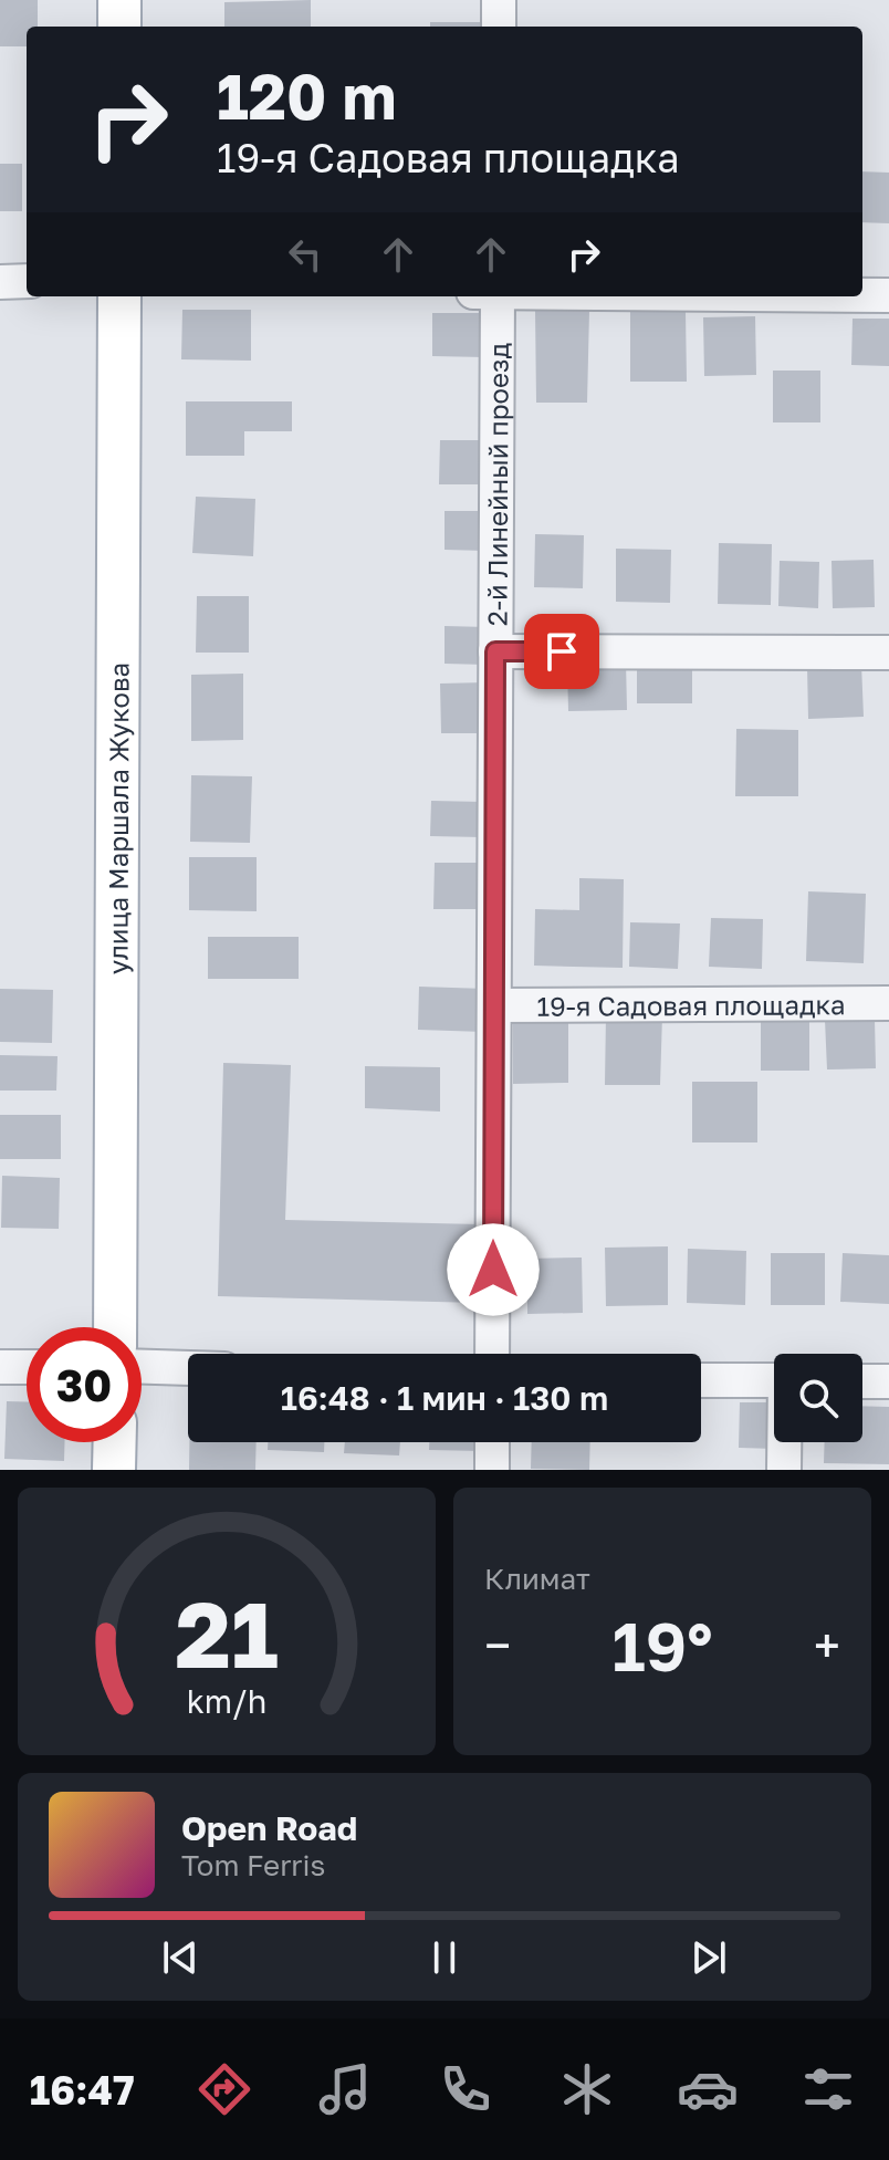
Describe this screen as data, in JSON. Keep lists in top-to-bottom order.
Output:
{
  "streets": {
    "main road": ["улица Маршала Жукова"],
    "street": ["2-й Линейный проезд", "19-я Садовая площадка"]
  },
  "crossings": [
    ["2-й Линейный проезд", "19-я Садовая площадка"]
  ],
  "page": {
    "turn": ["120 m", "19-я Садовая площадка"],
    "limit": "30",
    "trip": "16:48 · 1 мин · 130 m",
    "tile": "Климат",
    "heat": ["−", "19°", "+"],
    "song": ["Open Road", "Tom Ferris"],
    "tabs": "16:47",
    "gauge": ["21", "km/h"]
  }
}
